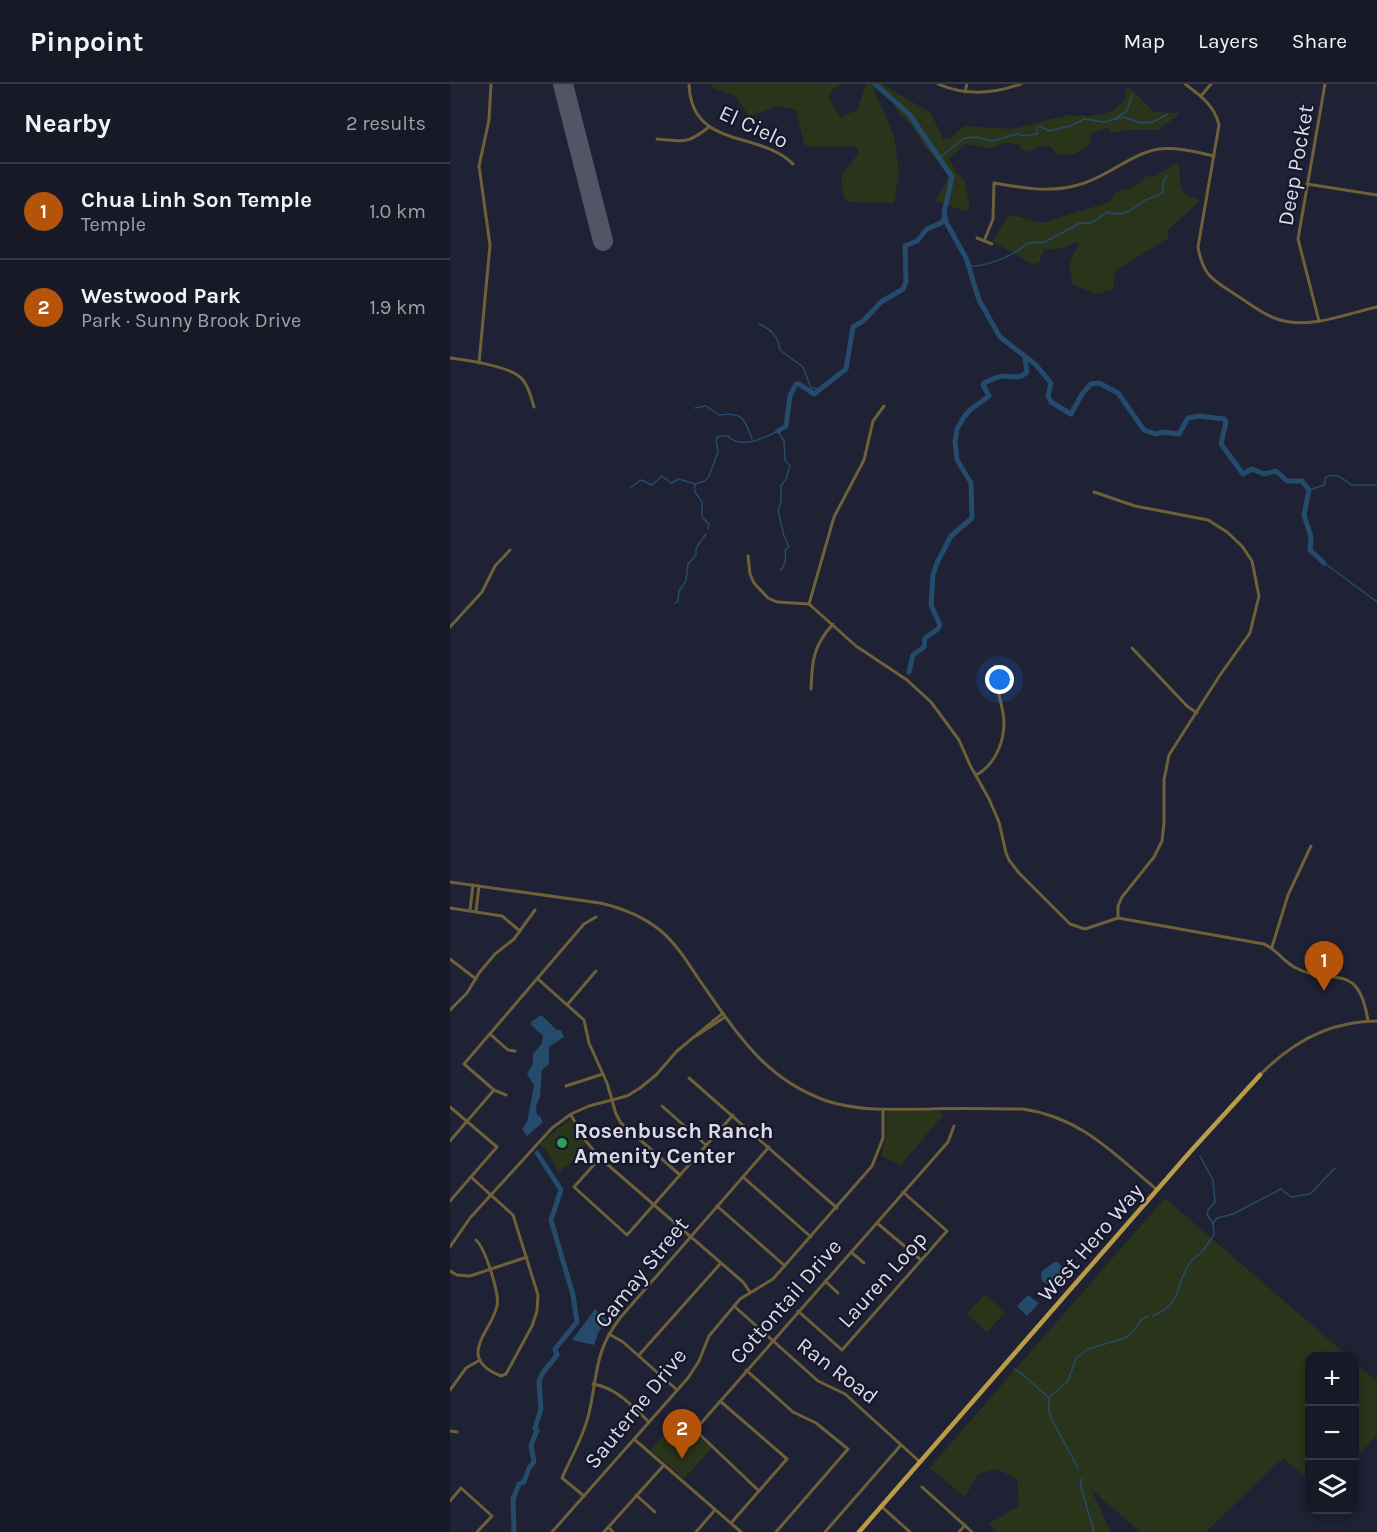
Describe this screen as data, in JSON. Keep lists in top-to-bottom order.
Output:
{
  "streets": {
    "main road": ["West Hero Way"],
    "street": [
      "El Cielo",
      "Deep Pocket",
      "Camay Street",
      "Lauren Loop",
      "Cottontail Drive",
      "Ran Road",
      "Sauterne Drive"
    ]
  },
  "crossings": [
    ["West Hero Way", "Ran Road"],
    ["Camay Street", "Sauterne Drive"],
    ["Lauren Loop", "Cottontail Drive"],
    ["Cottontail Drive", "Ran Road"],
    ["Ran Road", "Sauterne Drive"]
  ],
  "places": ["Rosenbusch Ranch Amenity Center"],
  "page": {
    "header": "Pinpoint",
    "nav": ["Map", "Layers", "Share"],
    "heading": ["Nearby", "2 results"],
    "list": [
      {
        "mark": "1",
        "name": "Chua Linh Son Temple",
        "note": "Temple",
        "value": "1.0 km"
      },
      {
        "mark": "2",
        "name": "Westwood Park",
        "note": "Park · Sunny Brook Drive",
        "value": "1.9 km"
      }
    ],
    "pins": ["1", "2"],
    "map_buttons": ["+", "−"]
  }
}
